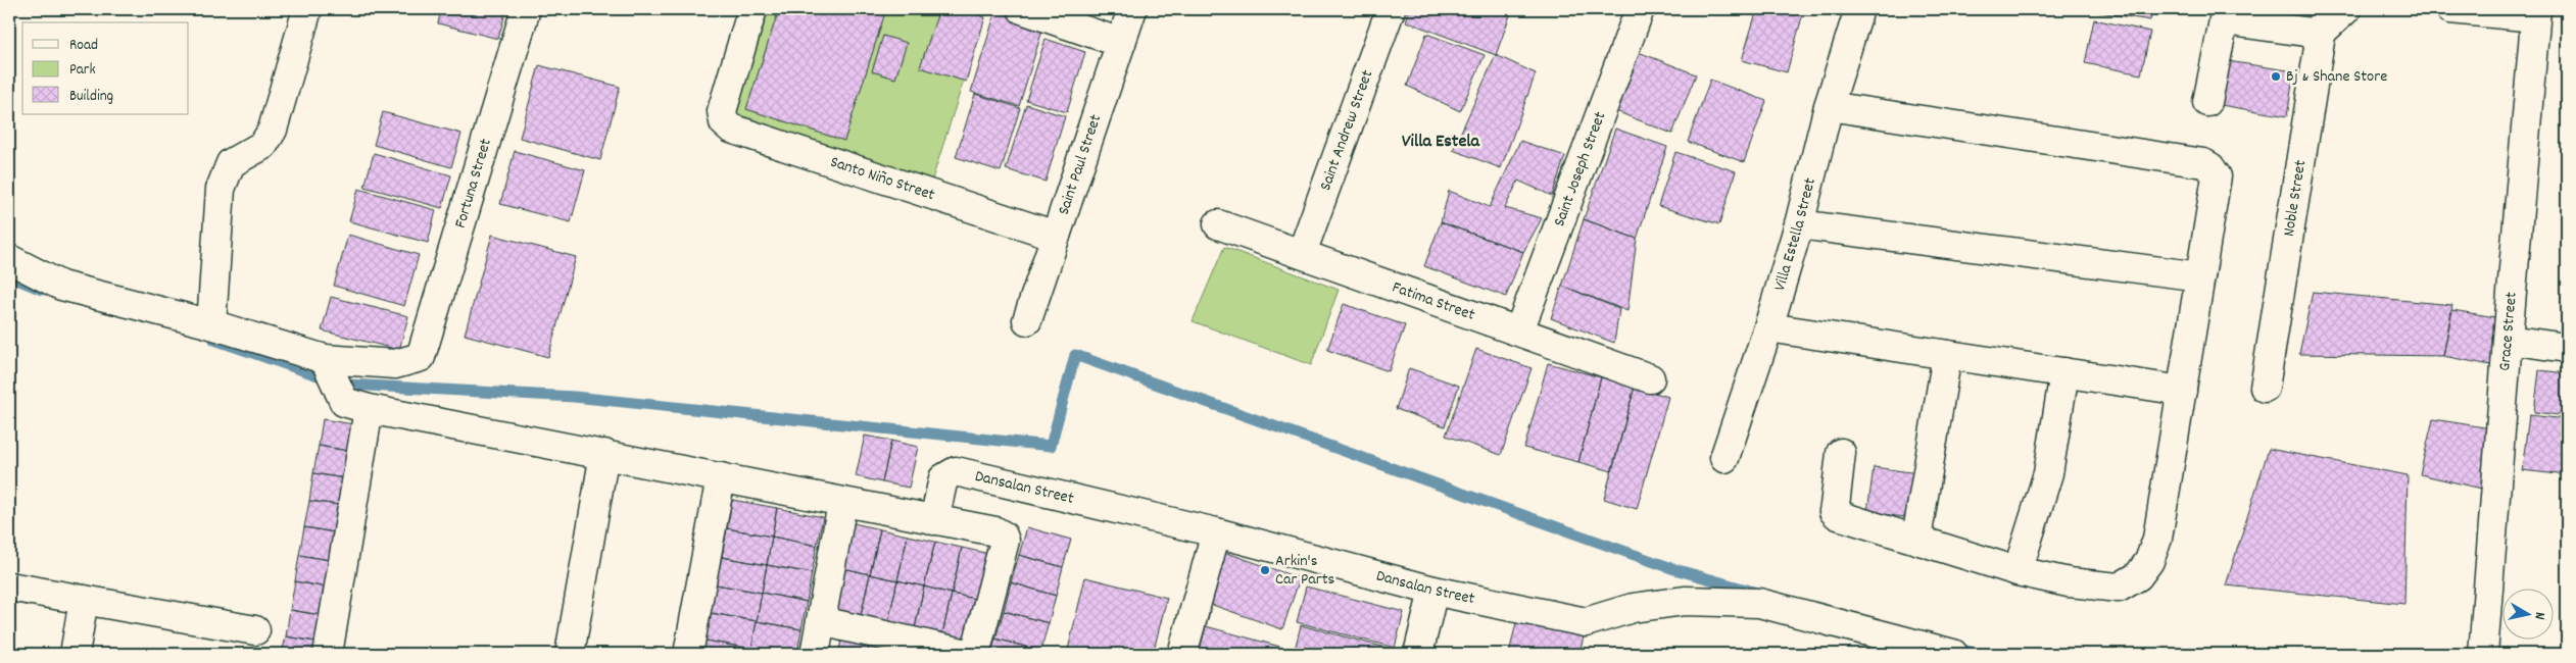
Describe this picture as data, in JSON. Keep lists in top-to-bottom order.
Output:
{
  "streets": {
    "street": [
      "Saint Andrew Street",
      "Saint Paul Street",
      "Saint Joseph Street",
      "Santo Niño Street",
      "Fortuna Street",
      "Noble Street",
      "Villa Estella Street",
      "Fatima Street",
      "Grace Street",
      "Dansalan Street"
    ]
  },
  "crossings": [
    ["Saint Andrew Street", "Fatima Street"],
    ["Saint Paul Street", "Santo Niño Street"],
    ["Saint Joseph Street", "Fatima Street"]
  ],
  "districts": ["Villa Estela"],
  "places": ["Bj & Shane Store", "Arkin's Car Parts"],
  "legend": ["Road", "Park", "Building"],
  "north": "right"
}
